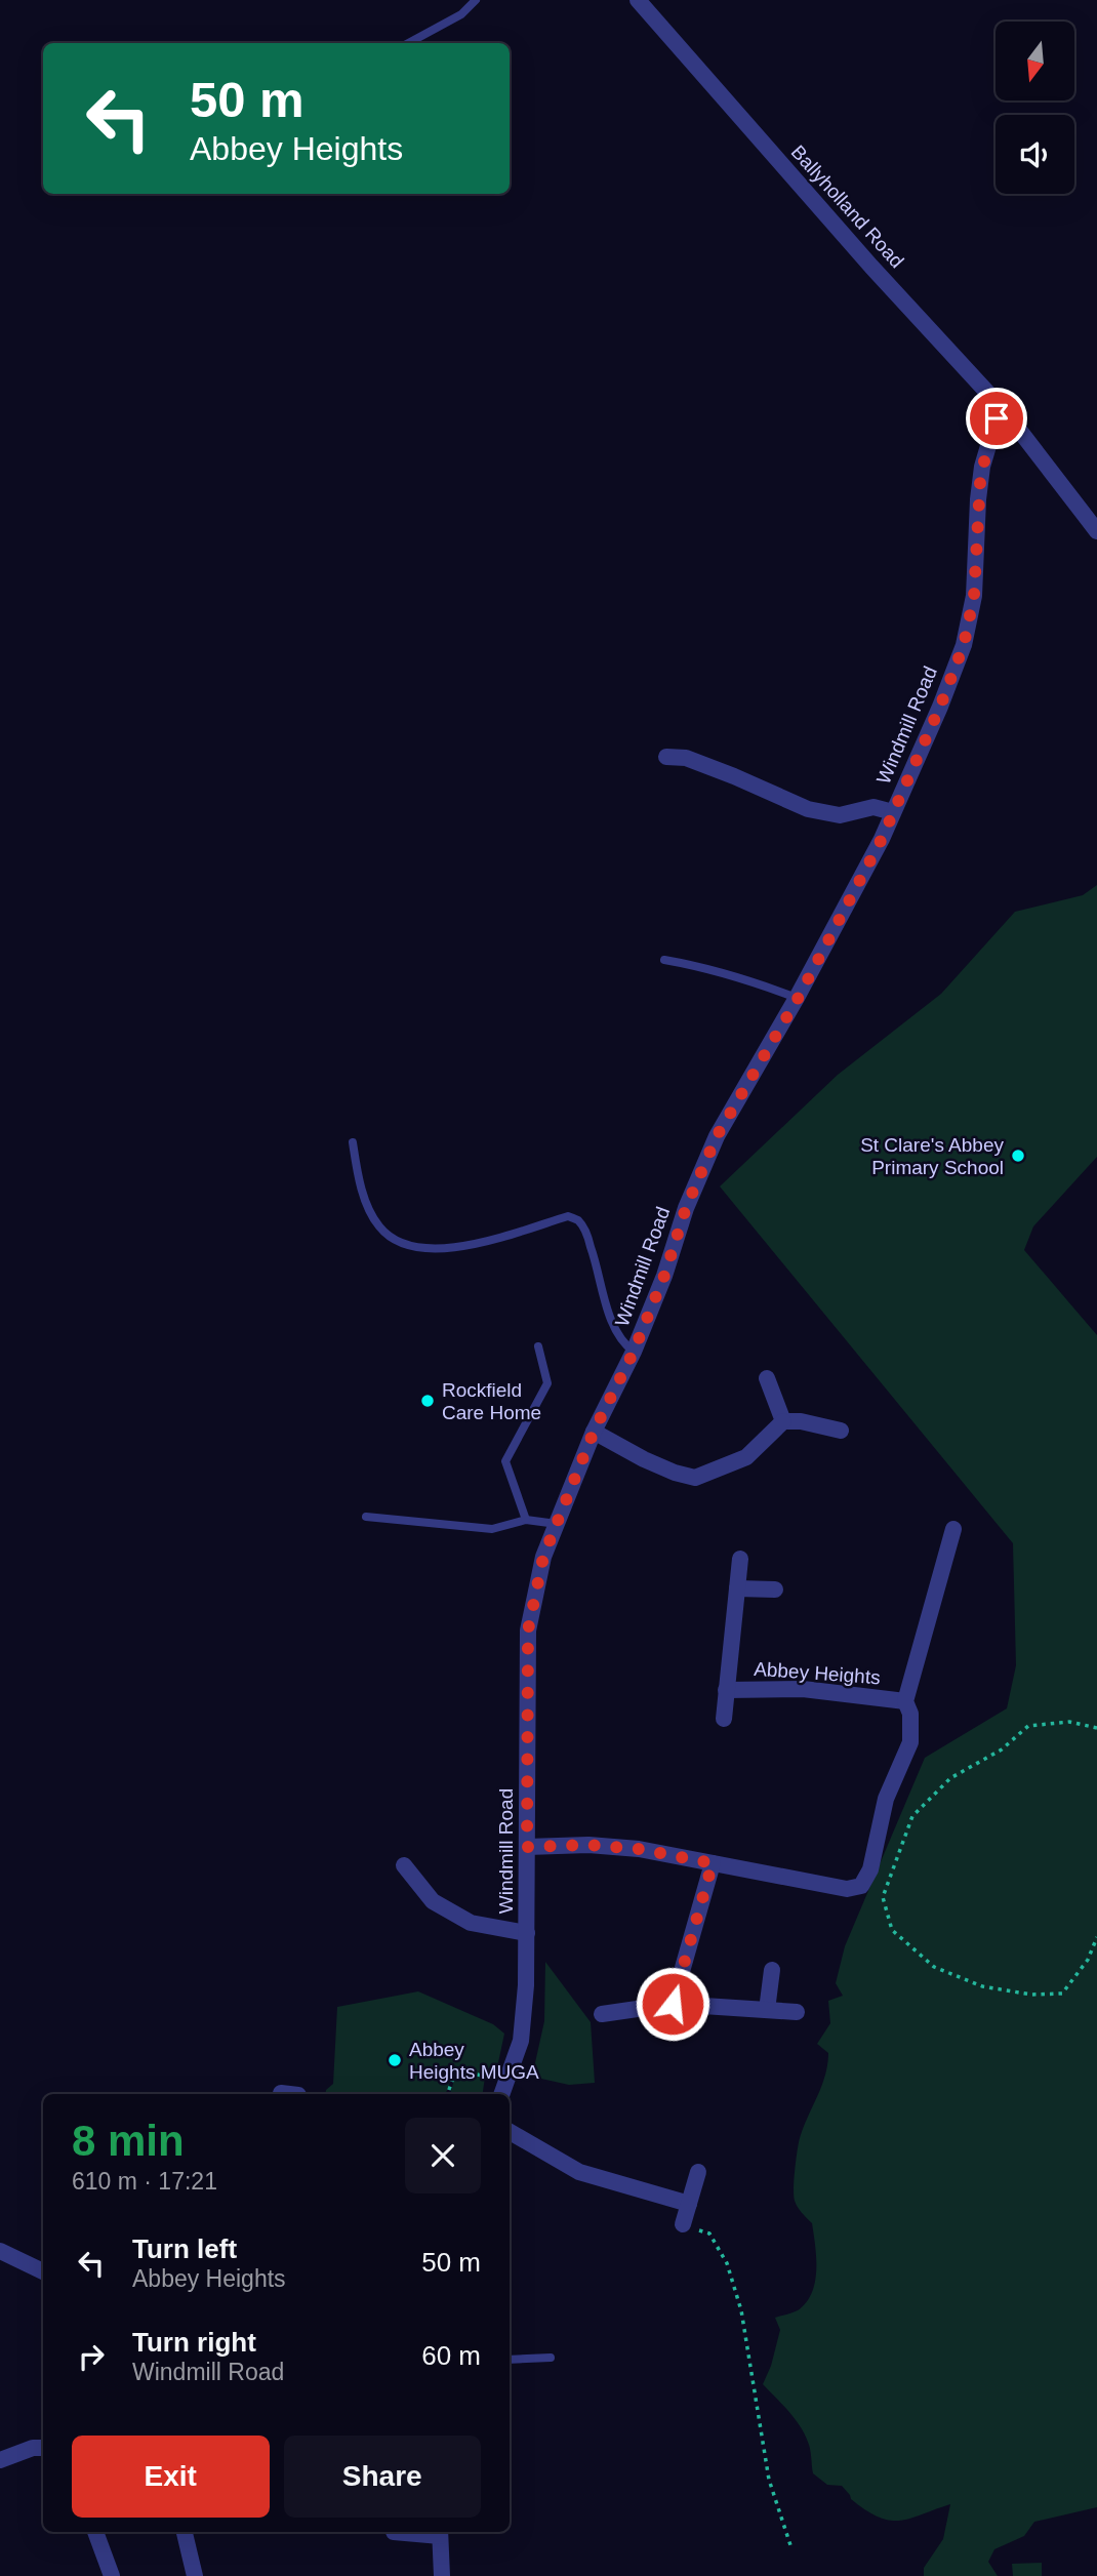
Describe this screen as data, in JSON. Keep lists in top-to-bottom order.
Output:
{
  "streets": {
    "street": ["Ballyholland Road", "Windmill Road", "Abbey Heights"]
  },
  "crossings": [
    ["Ballyholland Road", "Windmill Road"],
    ["Windmill Road", "Abbey Heights"]
  ],
  "places": ["St Clare's Abbey Primary School", "Rockfield Care Home", "Abbey Heights MUGA"],
  "north": "bottom",
  "page": {
    "turn": ["50 m", "Abbey Heights"],
    "heading": ["8 min", "610 m · 17:21"],
    "list": [
      {
        "name": "Turn left",
        "note": "Abbey Heights",
        "value": "50 m"
      },
      {
        "name": "Turn right",
        "note": "Windmill Road",
        "value": "60 m"
      }
    ],
    "buttons": ["Exit", "Share"]
  }
}
